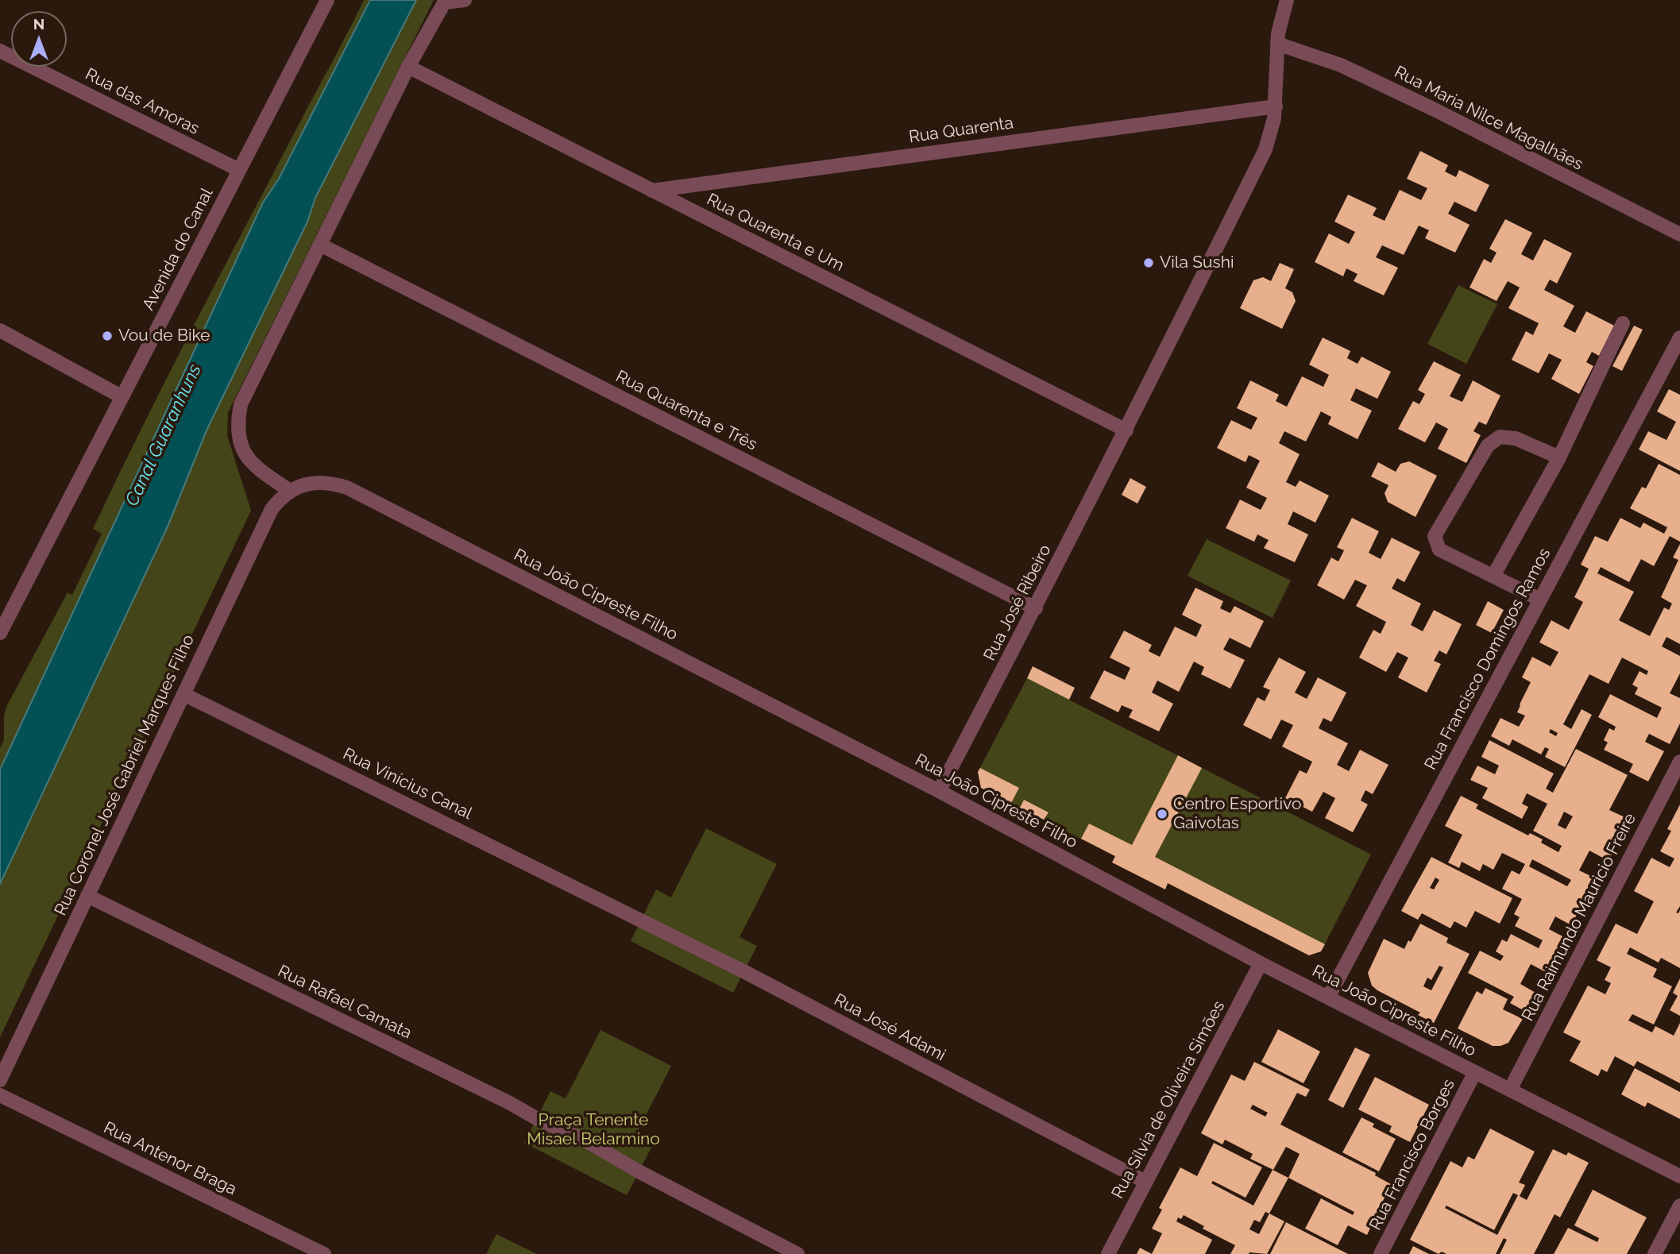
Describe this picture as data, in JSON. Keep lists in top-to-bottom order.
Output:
{
  "streets": {
    "street": [
      "Rua das Amoras",
      "Rua Maria Nilce Magalhães",
      "Rua Quarenta",
      "Rua Quarenta e Um",
      "Avenida do Canal",
      "Rua Quarenta e Três",
      "Rua João Cipreste Filho",
      "Rua José Ribeiro",
      "Rua Francisco Domingos Ramos",
      "Rua Coronel José Gabriel Marques Filho",
      "Rua Vinícius Canal",
      "Rua Raimundo Mauricio Freire",
      "Rua Rafael Camata",
      "Rua José Adami",
      "Rua Sílvia de Oliveira Simões",
      "Rua Francisco Borges",
      "Rua Antenor Braga"
    ]
  },
  "crossings": [
    ["Rua das Amoras", "Avenida do Canal"],
    ["Rua Maria Nilce Magalhães", "Rua José Ribeiro"],
    ["Rua Quarenta", "Rua Quarenta e Um"],
    ["Rua Quarenta", "Rua José Ribeiro"],
    ["Rua Quarenta e Um", "Rua José Ribeiro"],
    ["Rua Quarenta e Três", "Rua José Ribeiro"],
    ["Rua João Cipreste Filho", "Rua José Ribeiro"],
    ["Rua João Cipreste Filho", "Rua Francisco Domingos Ramos"],
    ["Rua João Cipreste Filho", "Rua Coronel José Gabriel Marques Filho"],
    ["Rua João Cipreste Filho", "Rua Raimundo Mauricio Freire"],
    ["Rua João Cipreste Filho", "Rua Sílvia de Oliveira Simões"],
    ["Rua João Cipreste Filho", "Rua Francisco Borges"],
    ["Rua Coronel José Gabriel Marques Filho", "Rua Vinícius Canal"],
    ["Rua Coronel José Gabriel Marques Filho", "Rua Rafael Camata"],
    ["Rua Vinícius Canal", "Rua José Adami"],
    ["Rua José Adami", "Rua Sílvia de Oliveira Simões"]
  ],
  "water": ["Canal Guaranhuns"],
  "parks": ["Praça Tenente Misael Belarmino"],
  "places": ["Vila Sushi", "Vou de Bike", "Centro Esportivo Gaivotas"],
  "north": "top"
}
